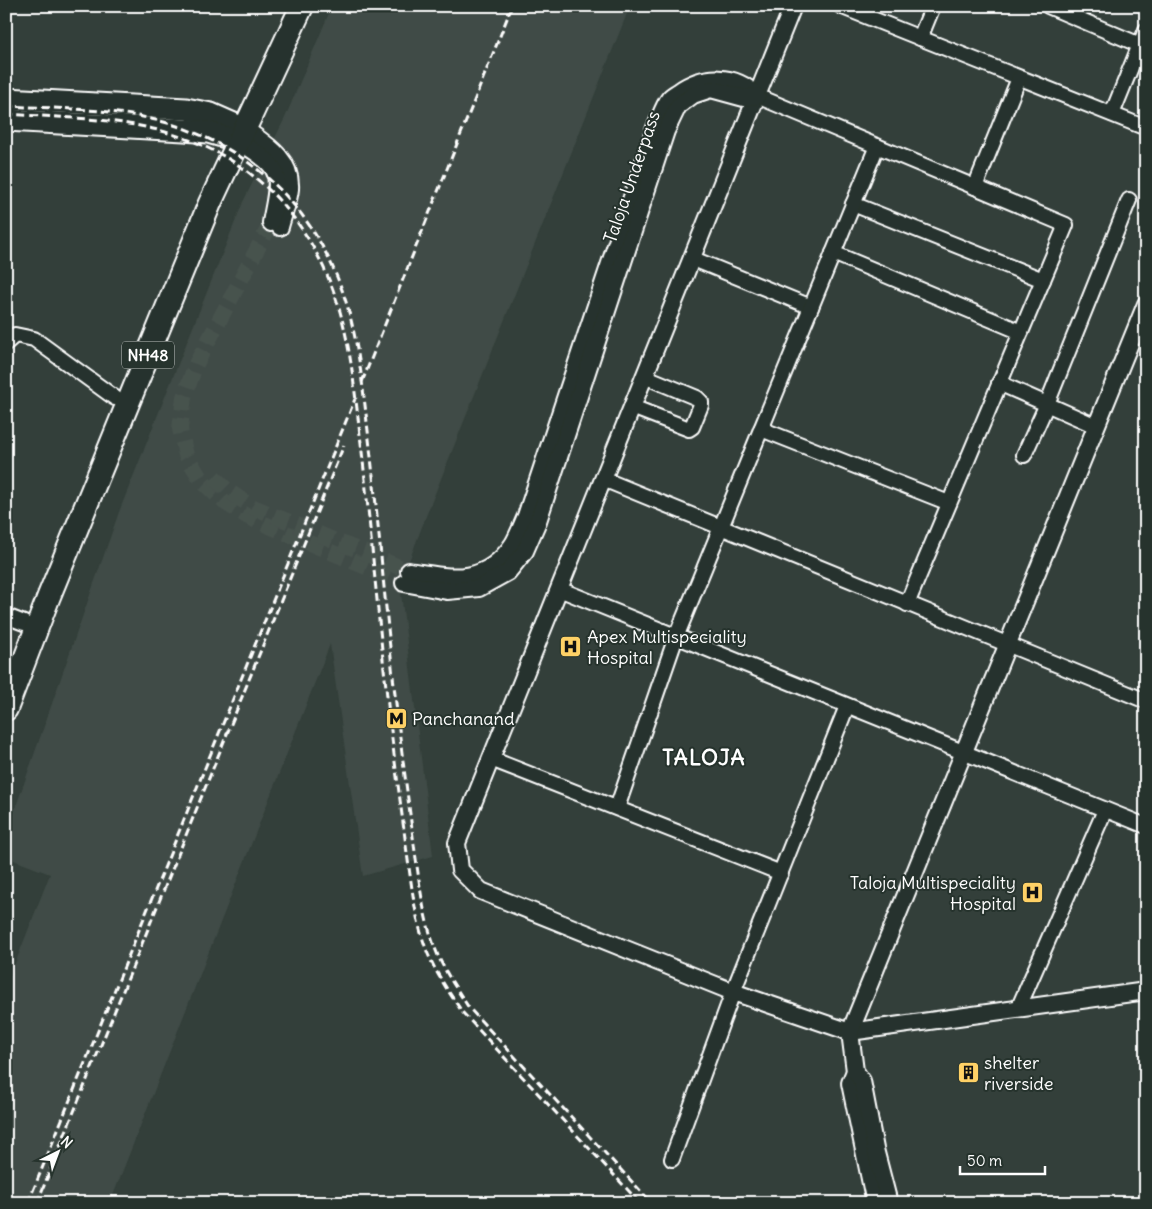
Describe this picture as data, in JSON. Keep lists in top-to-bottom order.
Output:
{
  "streets": {
    "highway": ["NH48"],
    "street": ["Taloja Underpass"]
  },
  "districts": ["TALOJA"],
  "places": {
    "hospital": ["Apex Multispeciality Hospital", "Taloja Multispeciality Hospital"],
    "metro station": ["Panchanand"],
    "building": ["shelter riverside"]
  },
  "scale_bar": "50 m",
  "north": "top right"
}
